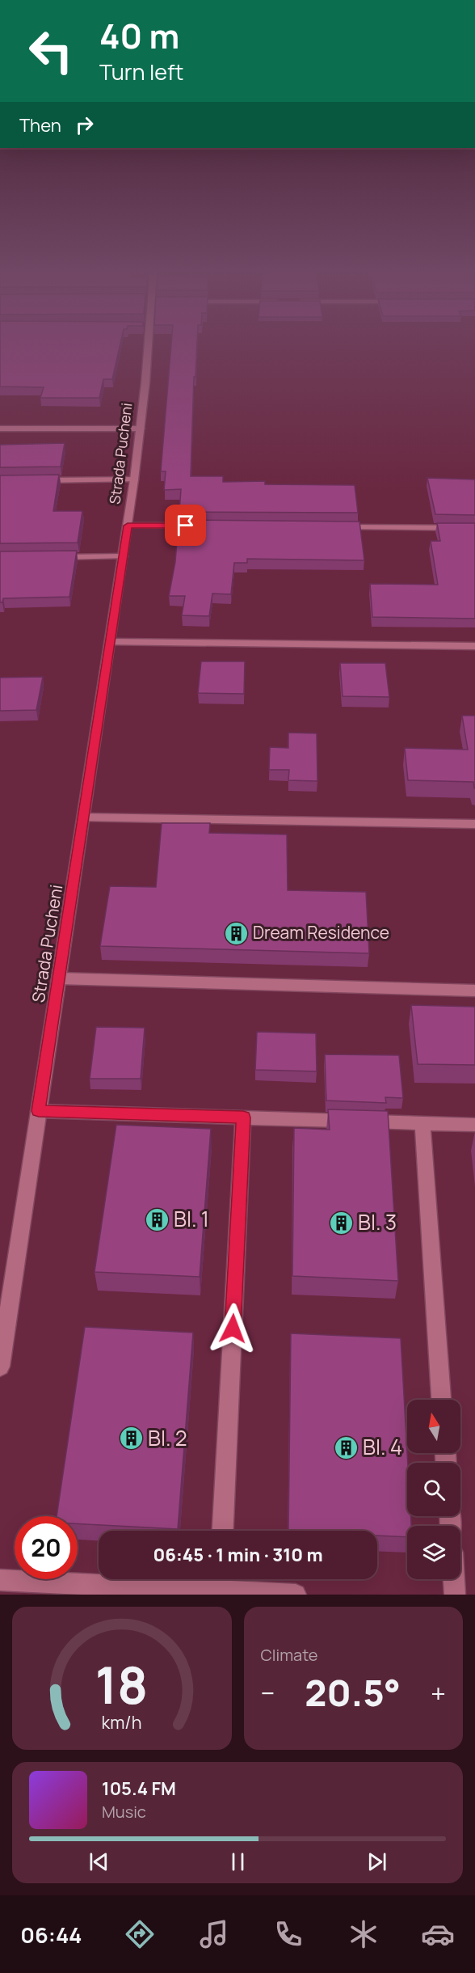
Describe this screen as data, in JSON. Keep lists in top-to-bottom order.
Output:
{
  "streets": {
    "street": ["Strada Pucheni"]
  },
  "places": {
    "building": [
      "Dream Residence",
      "Bl. 1",
      "Bl. 3",
      "Bl. 2",
      "Bl. 4"
    ]
  },
  "north": "top",
  "page": {
    "turn": ["40 m", "Turn left"],
    "then": "Then",
    "limit": "20",
    "trip": "06:45 · 1 min · 310 m",
    "tile": "Climate",
    "heat": ["−", "20.5°", "+"],
    "song": ["105.4 FM", "Music"],
    "tabs": "06:44",
    "gauge": ["18", "km/h"]
  }
}
